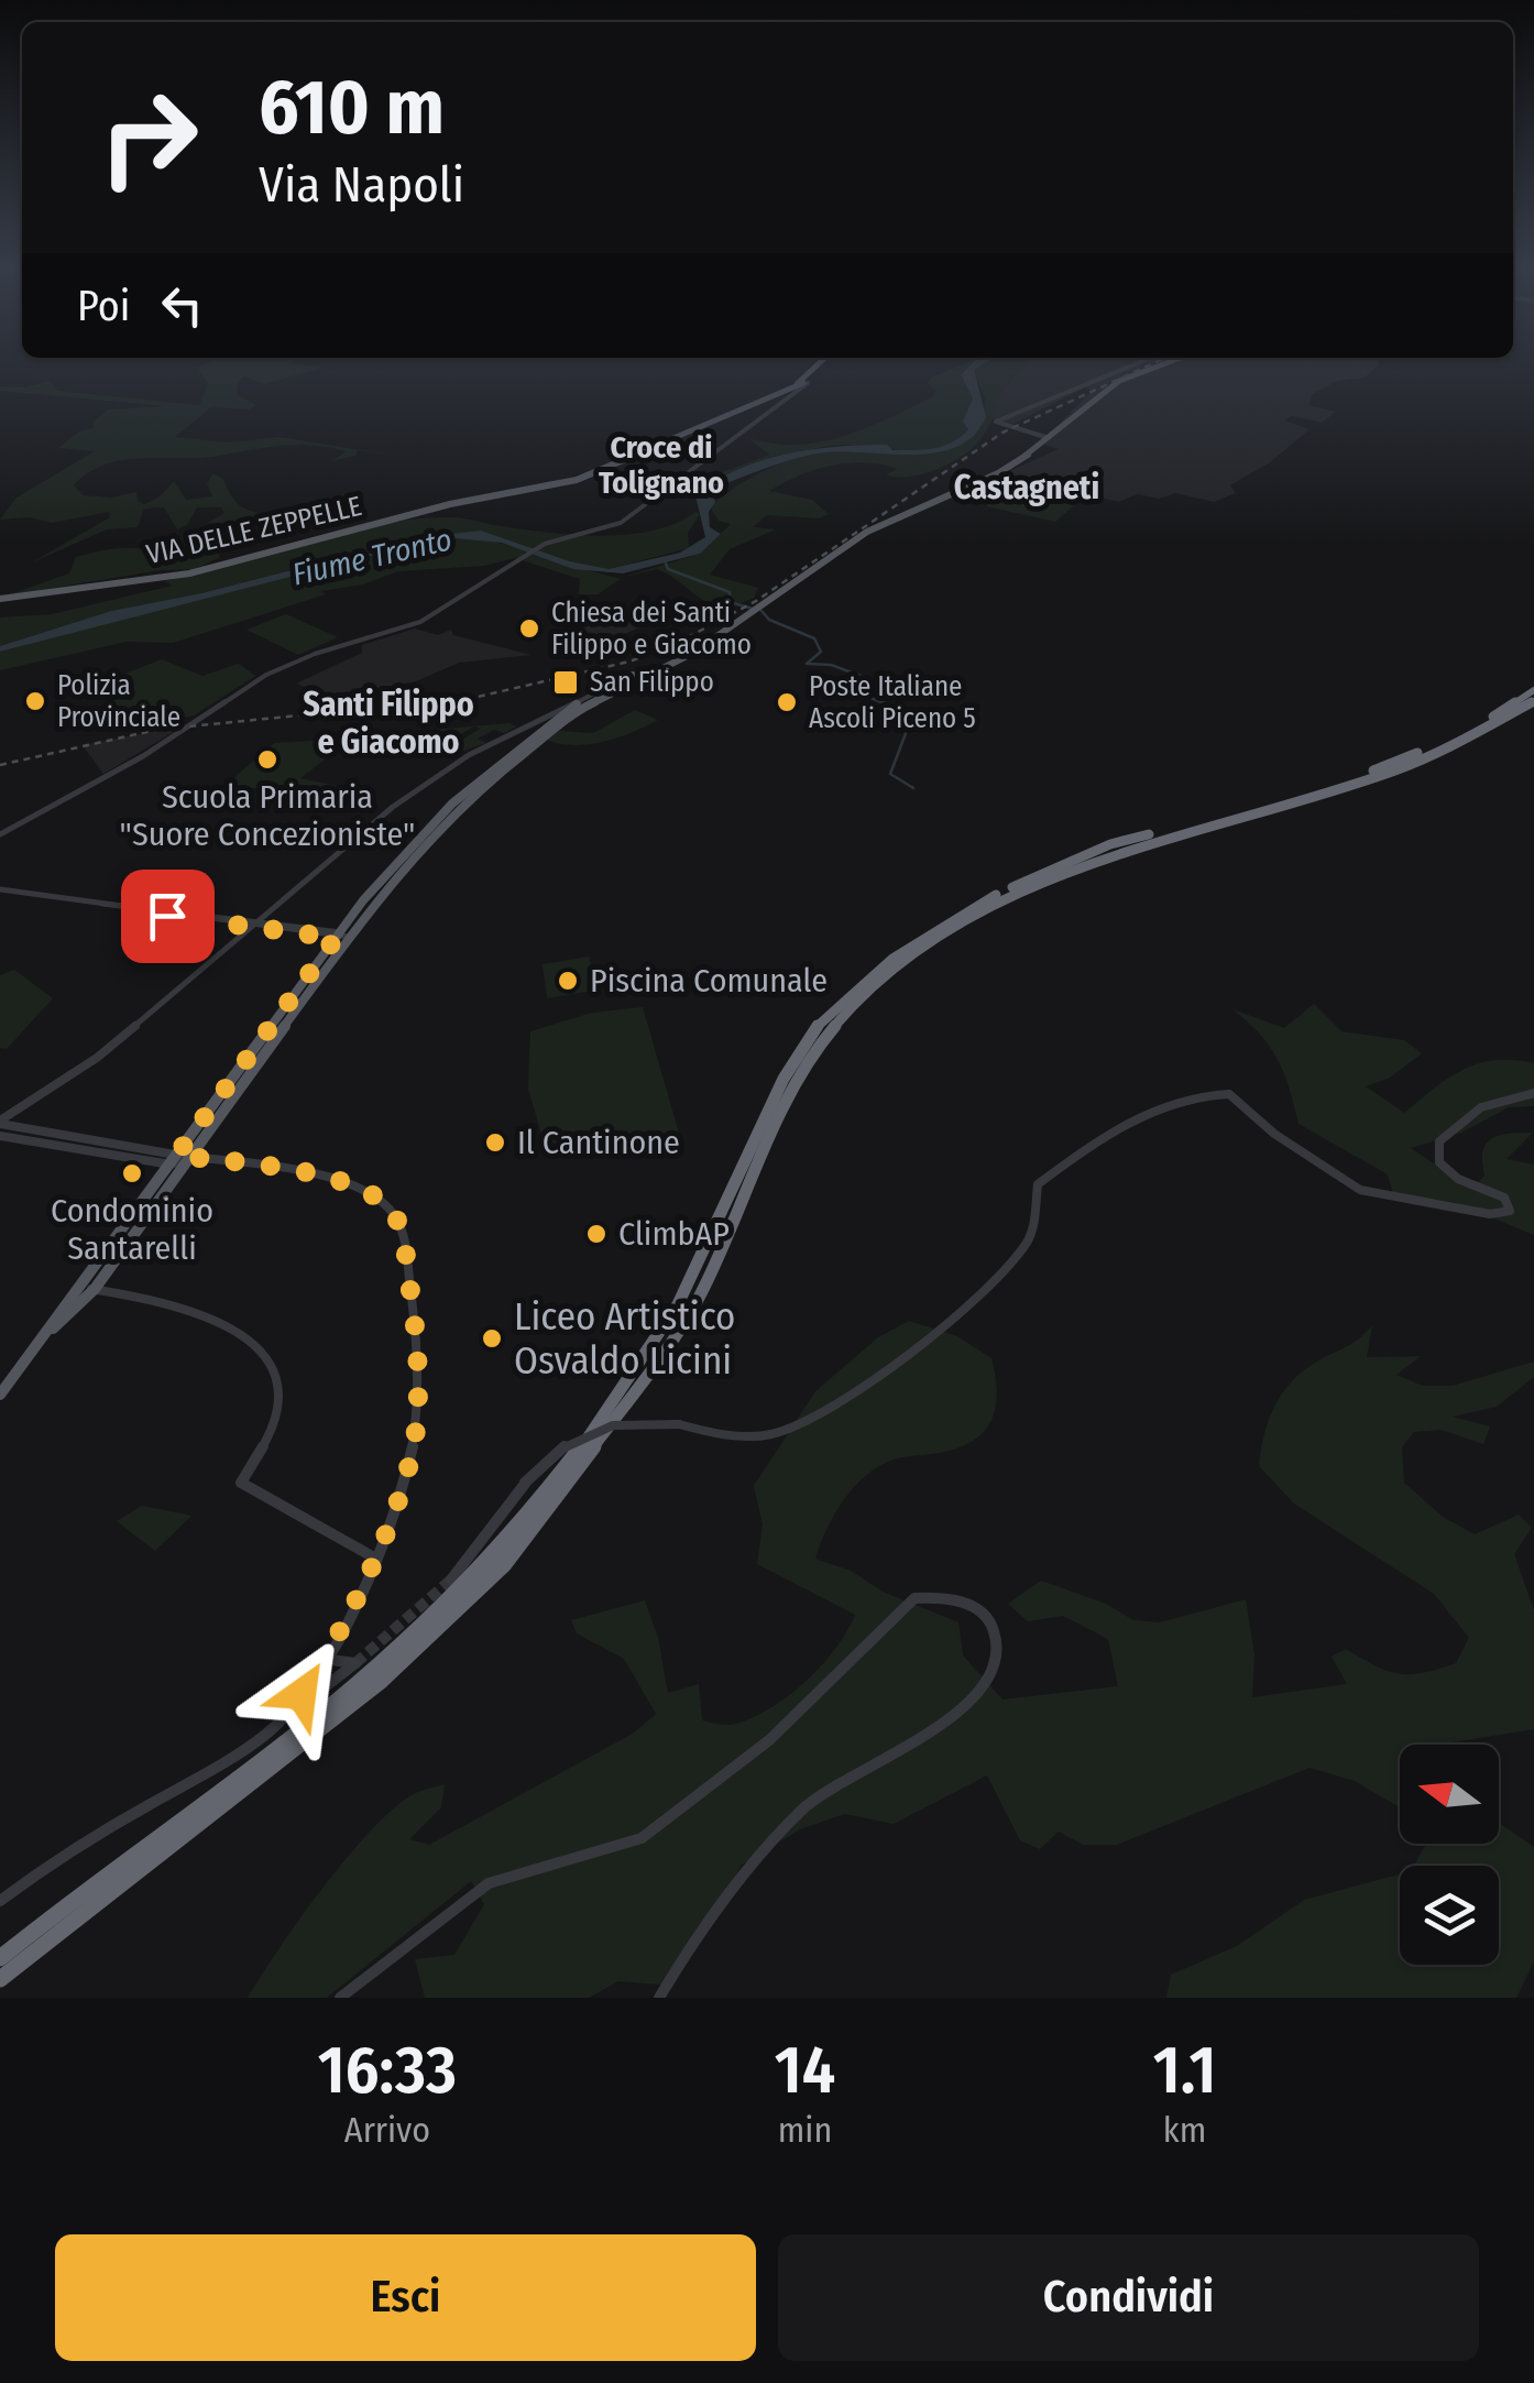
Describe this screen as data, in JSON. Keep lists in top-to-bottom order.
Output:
{
  "streets": {
    "main road": ["VIA DELLE ZEPPELLE"]
  },
  "districts": ["Croce di Tolignano", "Castagneti", "Santi Filippo e Giacomo"],
  "water": ["Fiume Tronto"],
  "places": {
    "other": [
      "Chiesa dei Santi Filippo e Giacomo",
      "Polizia Provinciale",
      "Poste Italiane Ascoli Piceno 5",
      "Scuola Primaria \"Suore Concezioniste\"",
      "Piscina Comunale",
      "Il Cantinone",
      "Condominio Santarelli",
      "ClimbAP",
      "Liceo Artistico Osvaldo Licini"
    ],
    "transit": ["San Filippo"]
  },
  "north": "left",
  "page": {
    "turn": ["610 m", "Via Napoli"],
    "then": "Poi",
    "eta": [
      "16:33",
      "Arrivo",
      "14",
      "min",
      "1.1",
      "km"
    ],
    "buttons": ["Esci", "Condividi"]
  }
}
